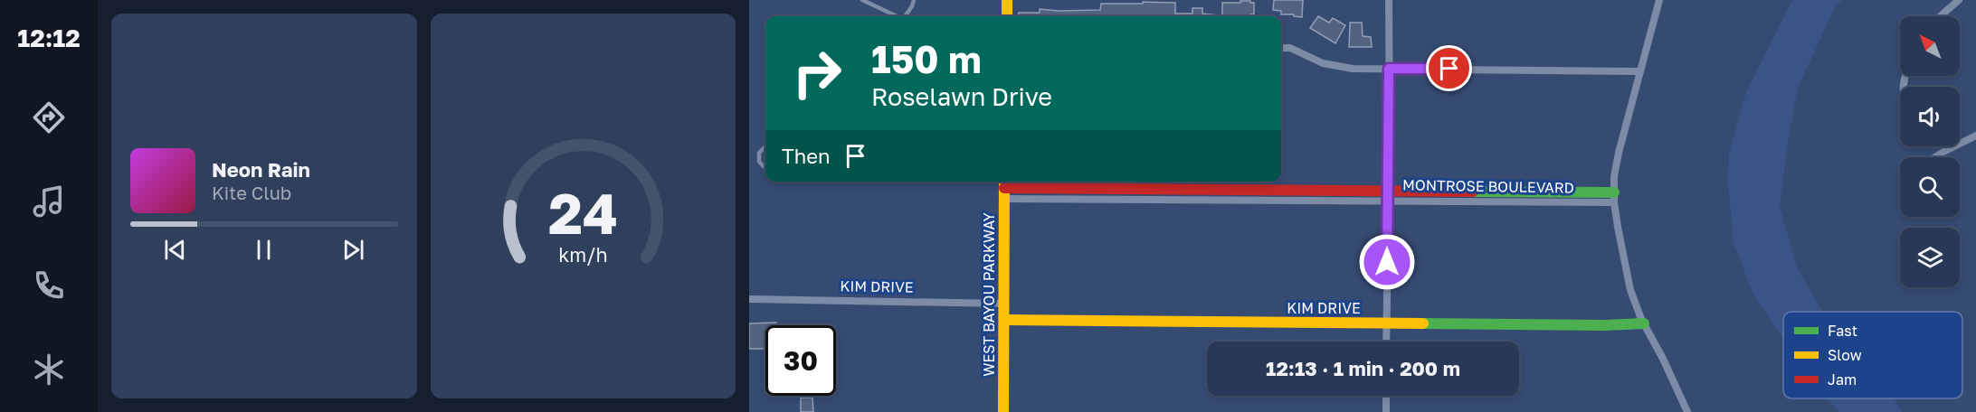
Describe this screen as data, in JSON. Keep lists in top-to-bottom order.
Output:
{
  "streets": {
    "street": ["MONTROSE BOULEVARD", "KIM DRIVE", "WEST BAYOU PARKWAY"]
  },
  "crossings": [
    ["MONTROSE BOULEVARD", "WEST BAYOU PARKWAY"],
    ["KIM DRIVE", "WEST BAYOU PARKWAY"]
  ],
  "legend": ["Fast", "Slow", "Jam"],
  "north": "top left",
  "page": {
    "tabs": "12:12",
    "turn": ["150 m", "Roselawn Drive"],
    "then": "Then",
    "song": ["Neon Rain", "Kite Club"],
    "limit": "30",
    "trip": "12:13 · 1 min · 200 m",
    "gauge": ["24", "km/h"]
  }
}
